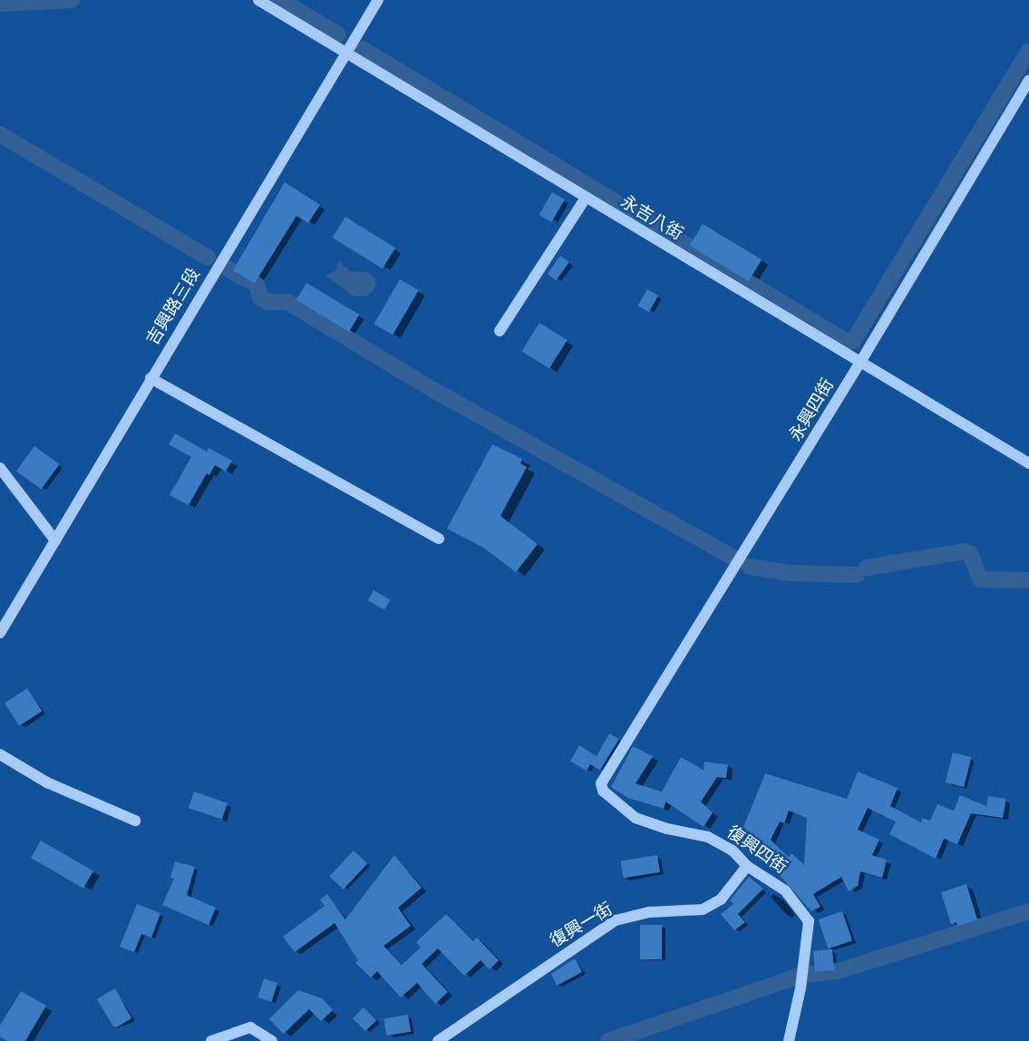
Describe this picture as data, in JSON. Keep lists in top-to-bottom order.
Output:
{
  "streets": {
    "street": [
      "永吉八街",
      "吉興路三段",
      "永興四街",
      "復興四街",
      "復興一街"
    ]
  },
  "crossings": [
    ["永吉八街", "吉興路三段"],
    ["永吉八街", "永興四街"],
    ["永興四街", "復興四街"],
    ["復興四街", "復興一街"]
  ]
}
